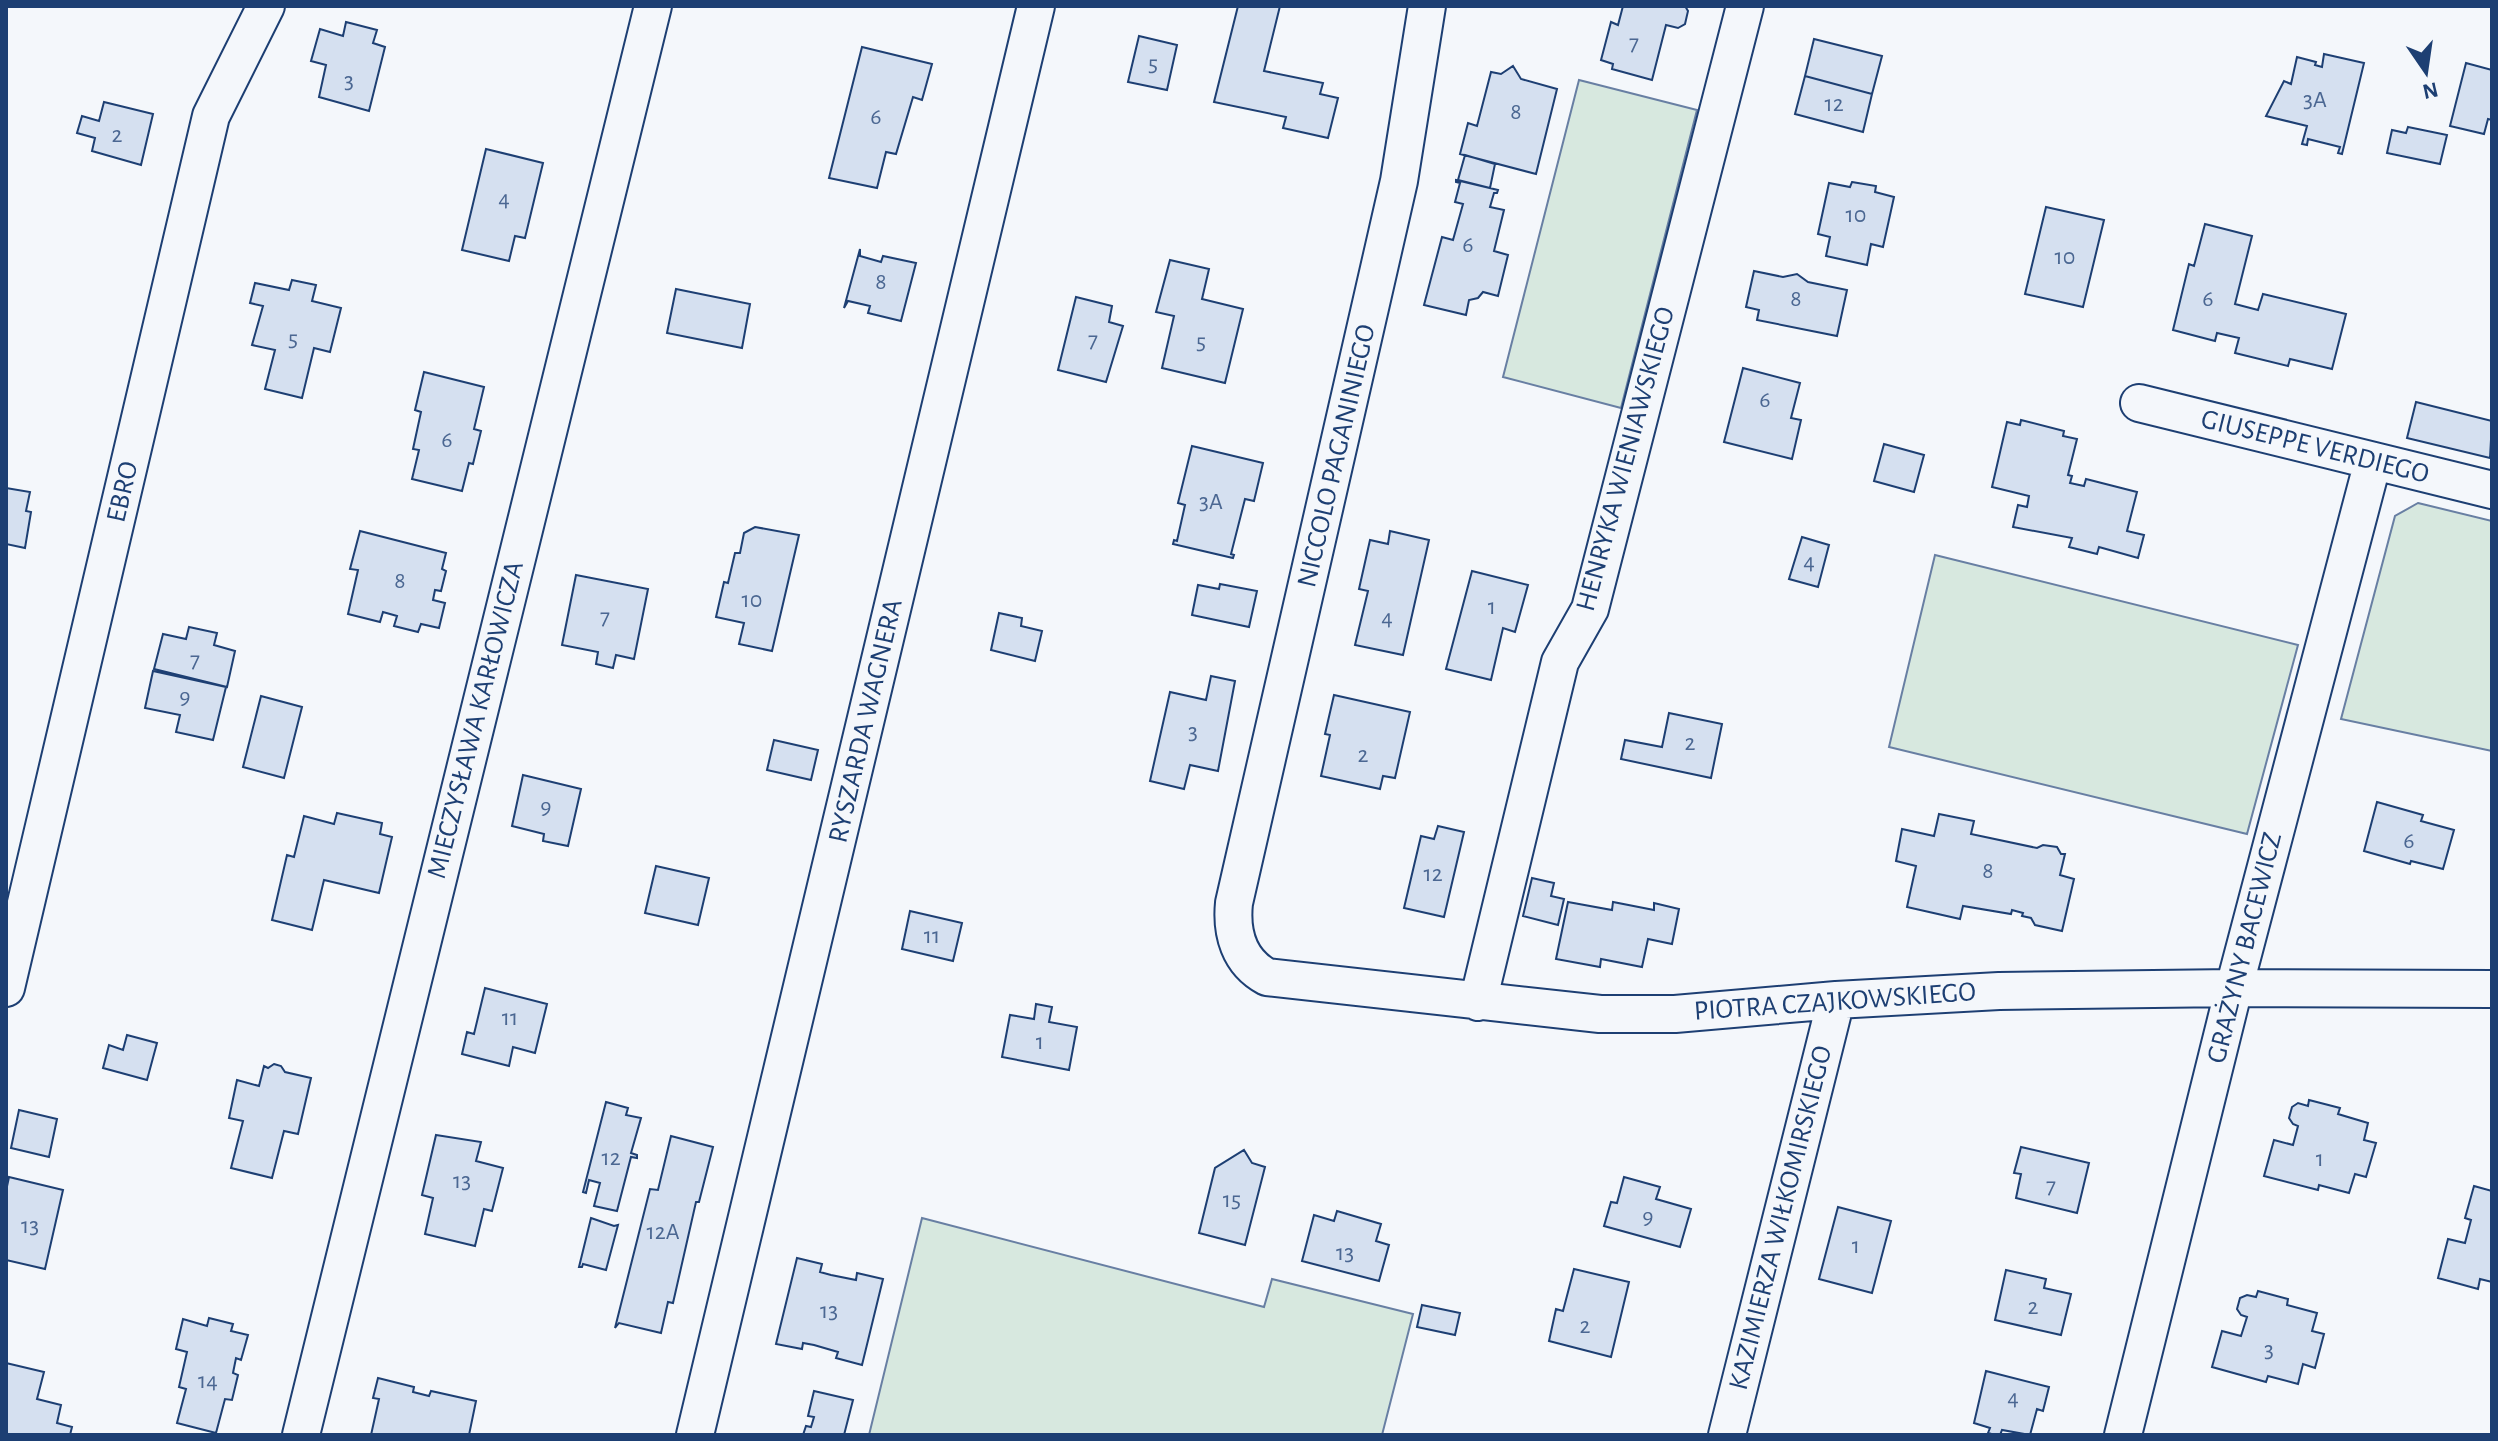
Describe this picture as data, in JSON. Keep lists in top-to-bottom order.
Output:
{
  "streets": {
    "street": [
      "GIUSEPPE VERDIEGO",
      "NICCOLO PAGANINIEGO",
      "HENRYKA WIENIAWSKIEGO",
      "EBRO",
      "MIECZYSŁAWA KARŁOWICZA",
      "RYSZARDA WAGNERA",
      "GRAŻYNY BACEWICZ",
      "PIOTRA CZAJKOWSKIEGO",
      "KAZIMIERZA WIŁKOMIRSKIEGO"
    ]
  },
  "crossings": [
    ["GIUSEPPE VERDIEGO", "GRAŻYNY BACEWICZ"],
    ["NICCOLO PAGANINIEGO", "PIOTRA CZAJKOWSKIEGO"],
    ["HENRYKA WIENIAWSKIEGO", "PIOTRA CZAJKOWSKIEGO"],
    ["GRAŻYNY BACEWICZ", "PIOTRA CZAJKOWSKIEGO"],
    ["PIOTRA CZAJKOWSKIEGO", "KAZIMIERZA WIŁKOMIRSKIEGO"]
  ],
  "house_numbers": [
    "7",
    "5",
    "3",
    "3A",
    "12",
    "8",
    "6",
    "2",
    "4",
    "10",
    "6",
    "10",
    "8",
    "8",
    "6",
    "5",
    "7",
    "5",
    "6",
    "6",
    "3A",
    "4",
    "8",
    "10",
    "1",
    "7",
    "4",
    "7",
    "9",
    "3",
    "2",
    "2",
    "9",
    "6",
    "8",
    "12",
    "11",
    "11",
    "1",
    "12",
    "1",
    "13",
    "7",
    "15",
    "9",
    "13",
    "12A",
    "1",
    "13",
    "2",
    "13",
    "2",
    "3",
    "14",
    "4"
  ],
  "north": "bottom"
}
